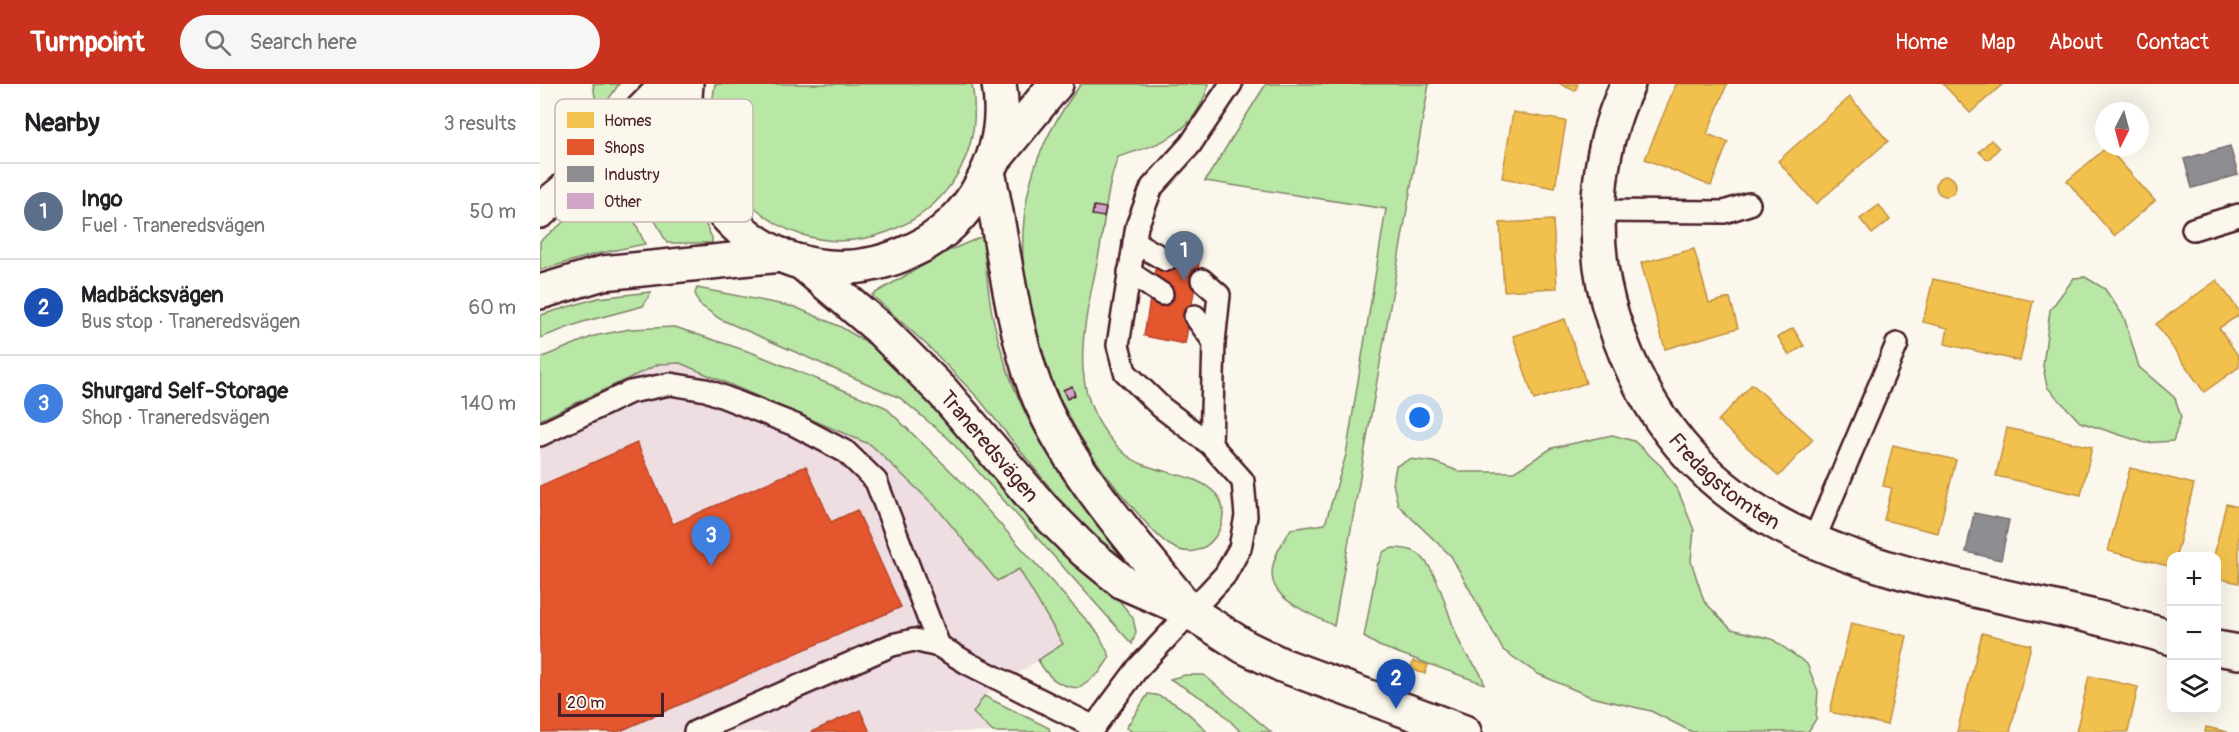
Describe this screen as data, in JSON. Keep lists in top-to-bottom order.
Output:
{
  "streets": {
    "street": ["Traneredsvägen", "Fredagstomten"]
  },
  "legend": [
    "Homes",
    "Shops",
    "Industry",
    "Other"
  ],
  "scale_bar": "20 m",
  "north": "bottom",
  "page": {
    "header": "Turnpoint",
    "search": "Search here",
    "nav": [
      "Home",
      "Map",
      "About",
      "Contact"
    ],
    "heading": ["Nearby", "3 results"],
    "list": [
      {
        "mark": "1",
        "name": "Ingo",
        "note": "Fuel · Traneredsvägen",
        "value": "50 m"
      },
      {
        "mark": "2",
        "name": "Madbäcksvägen",
        "note": "Bus stop · Traneredsvägen",
        "value": "60 m"
      },
      {
        "mark": "3",
        "name": "Shurgard Self-Storage",
        "note": "Shop · Traneredsvägen",
        "value": "140 m"
      }
    ],
    "pins": ["1", "3", "2"],
    "map_buttons": ["+", "−"],
    "scale": "20 m"
  }
}
